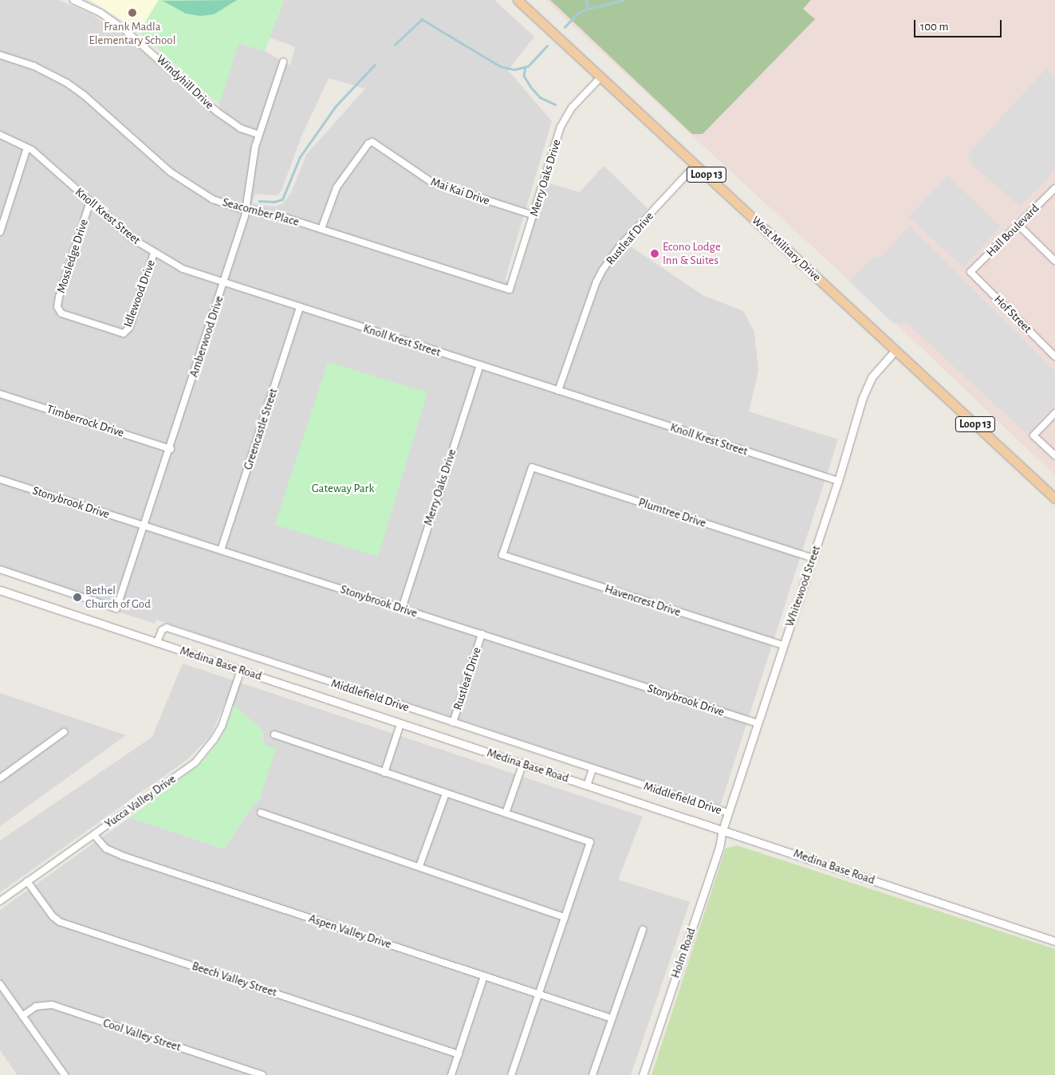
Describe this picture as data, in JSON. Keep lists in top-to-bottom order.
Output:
{
  "streets": {
    "main road": ["Loop 13", "West Military Drive"],
    "street": [
      "Windyhill Drive",
      "Merry Oaks Drive",
      "Mai Kai Drive",
      "Seacomber Place",
      "Knoll Krest Street",
      "Hall Boulevard",
      "Rustleaf Drive",
      "Mossledge Drive",
      "Idlewood Drive",
      "Hof Street",
      "Amberwood Drive",
      "Timberrock Drive",
      "Greencastle Street",
      "Stonybrook Drive",
      "Plumtree Drive",
      "Whitewood Street",
      "Havencrest Drive",
      "Medina Base Road",
      "Middlefield Drive",
      "Yucca Valley Drive",
      "Aspen Valley Drive",
      "Holm Road",
      "Beech Valley Street",
      "Cool Valley Street"
    ]
  },
  "crossings": [
    ["Windyhill Drive", "Amberwood Drive"],
    ["Merry Oaks Drive", "Mai Kai Drive"],
    ["Merry Oaks Drive", "Seacomber Place"],
    ["Merry Oaks Drive", "Knoll Krest Street"],
    ["Merry Oaks Drive", "West Military Drive"],
    ["Merry Oaks Drive", "Stonybrook Drive"],
    ["Mai Kai Drive", "Seacomber Place"],
    ["Seacomber Place", "Amberwood Drive"],
    ["Knoll Krest Street", "Rustleaf Drive"],
    ["Knoll Krest Street", "Mossledge Drive"],
    ["Knoll Krest Street", "Idlewood Drive"],
    ["Knoll Krest Street", "Amberwood Drive"],
    ["Knoll Krest Street", "Greencastle Street"],
    ["Knoll Krest Street", "Whitewood Street"],
    ["Hall Boulevard", "Hof Street"],
    ["Rustleaf Drive", "West Military Drive"],
    ["Rustleaf Drive", "Stonybrook Drive"],
    ["Rustleaf Drive", "Middlefield Drive"],
    ["West Military Drive", "Whitewood Street"],
    ["Mossledge Drive", "Idlewood Drive"],
    ["Amberwood Drive", "Timberrock Drive"],
    ["Amberwood Drive", "Stonybrook Drive"],
    ["Greencastle Street", "Stonybrook Drive"],
    ["Stonybrook Drive", "Whitewood Street"],
    ["Plumtree Drive", "Whitewood Street"],
    ["Plumtree Drive", "Havencrest Drive"],
    ["Whitewood Street", "Havencrest Drive"],
    ["Whitewood Street", "Medina Base Road"],
    ["Whitewood Street", "Middlefield Drive"],
    ["Whitewood Street", "Holm Road"],
    ["Medina Base Road", "Middlefield Drive"],
    ["Medina Base Road", "Yucca Valley Drive"],
    ["Medina Base Road", "Holm Road"],
    ["Yucca Valley Drive", "Aspen Valley Drive"],
    ["Yucca Valley Drive", "Beech Valley Street"]
  ],
  "parks": ["Gateway Park"],
  "places": ["Frank Madla Elementary School", "Econo Lodge Inn & Suites", "Bethel Church of God"],
  "scale_bar": "100 m"
}
